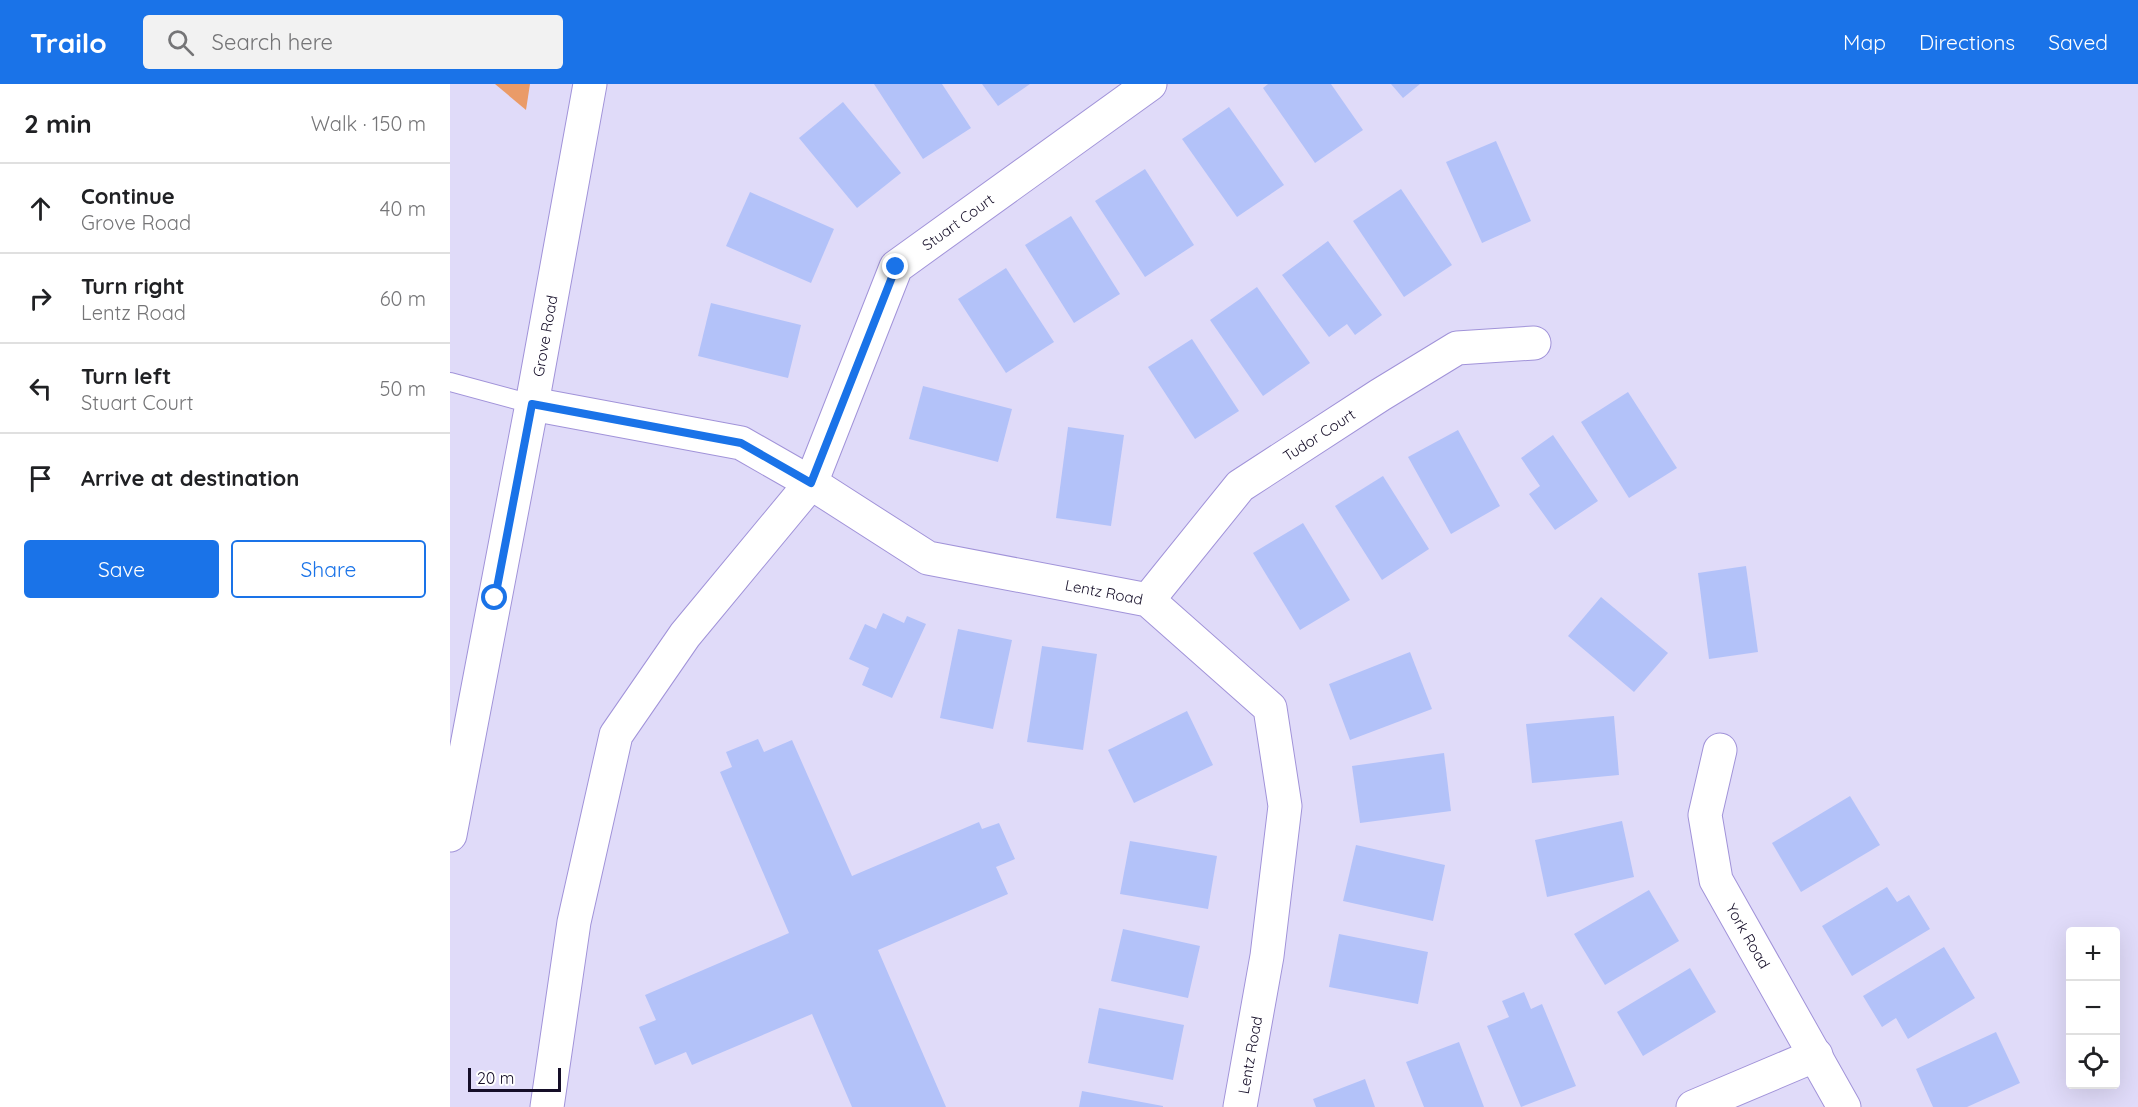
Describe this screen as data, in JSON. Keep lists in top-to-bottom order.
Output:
{
  "streets": {
    "street": [
      "Stuart Court",
      "Grove Road",
      "Tudor Court",
      "Lentz Road",
      "York Road"
    ]
  },
  "crossings": [
    ["Stuart Court", "Lentz Road"],
    ["Grove Road", "Lentz Road"],
    ["Tudor Court", "Lentz Road"]
  ],
  "scale_bar": "20 m",
  "page": {
    "header": "Trailo",
    "search": "Search here",
    "nav": ["Map", "Directions", "Saved"],
    "heading": ["2 min", "Walk · 150 m"],
    "list": [
      ["Continue", "Grove Road", "40 m"],
      ["Turn right", "Lentz Road", "60 m"],
      ["Turn left", "Stuart Court", "50 m"],
      "Arrive at destination"
    ],
    "buttons": ["Save", "Share"],
    "map_buttons": ["+", "−"],
    "scale": "20 m"
  }
}
